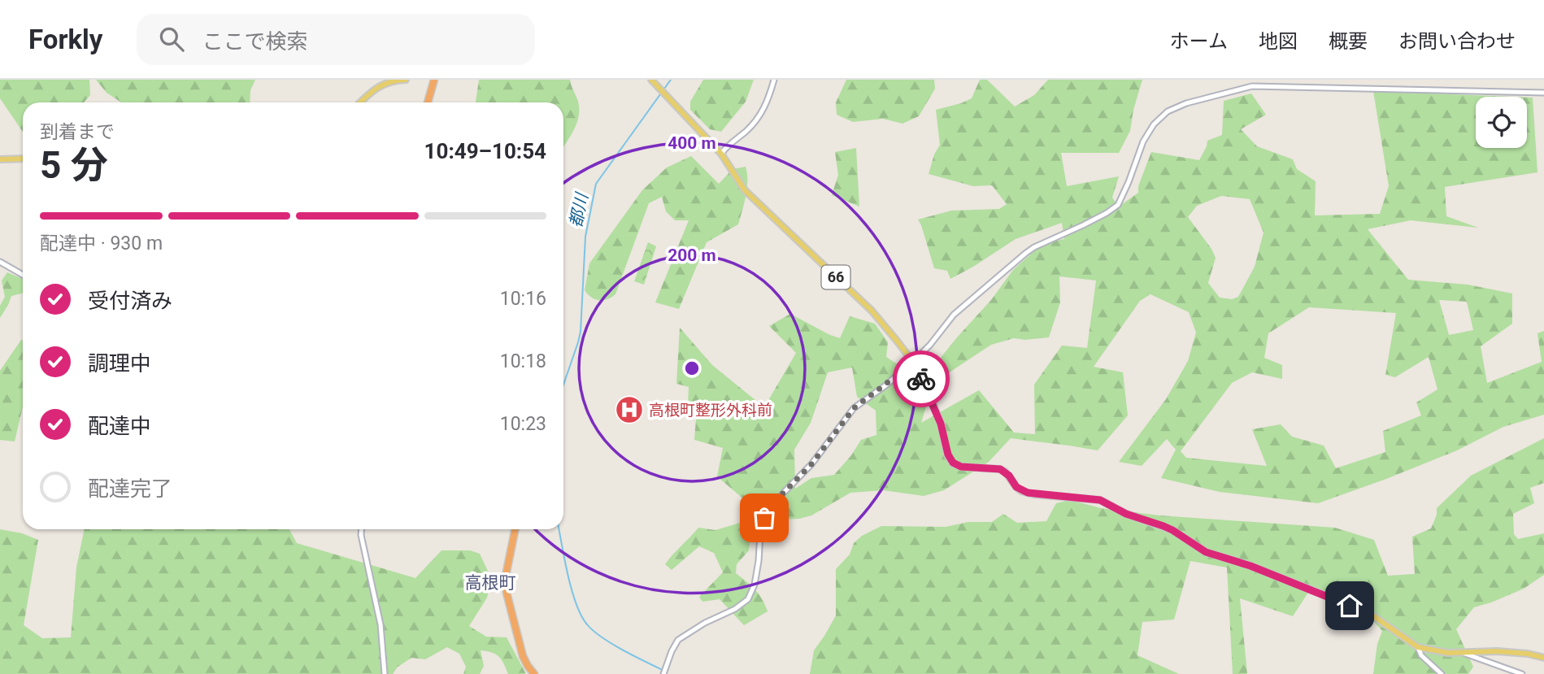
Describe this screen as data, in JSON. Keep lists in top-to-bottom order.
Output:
{
  "streets": {
    "main road": ["66"]
  },
  "districts": ["高根町"],
  "water": ["都川"],
  "places": {
    "hospital": ["高根町整形外科前"]
  },
  "page": {
    "header": "Forkly",
    "search": "ここで検索",
    "nav": [
      "ホーム",
      "地図",
      "概要",
      "お問い合わせ"
    ],
    "heading": ["5 分", "到着まで", "10:49–10:54"],
    "bar": "配達中 · 930 m",
    "list": [
      ["受付済み", "10:16"],
      ["調理中", "10:18"],
      ["配達中", "10:23"],
      "配達完了"
    ]
  },
  "rings": ["400 m", "200 m"]
}
